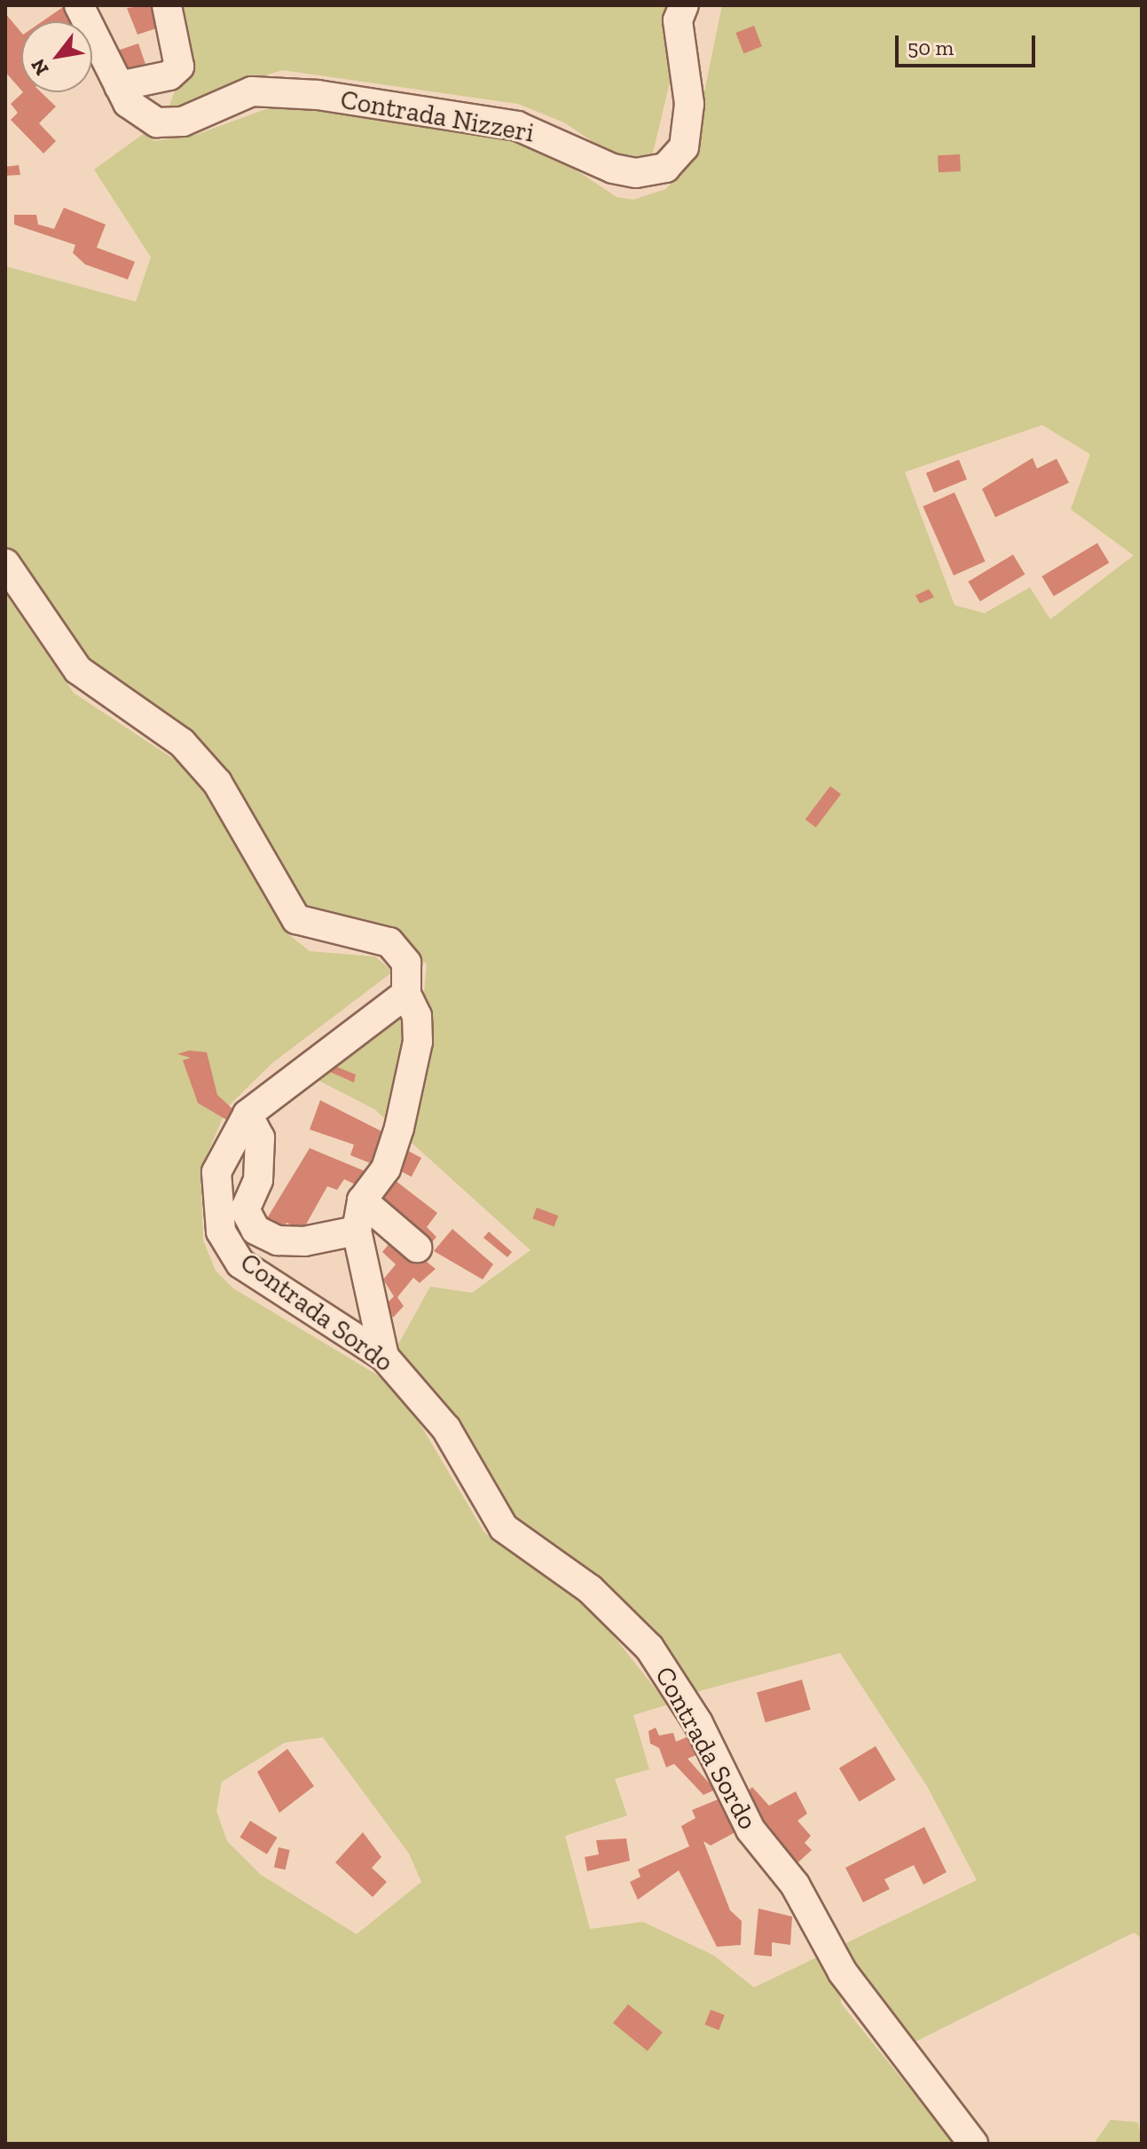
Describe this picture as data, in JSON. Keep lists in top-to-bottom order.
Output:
{
  "streets": {
    "street": ["Contrada Nizzeri", "Contrada Sordo"]
  },
  "scale_bar": "50 m",
  "north": "bottom left"
}
